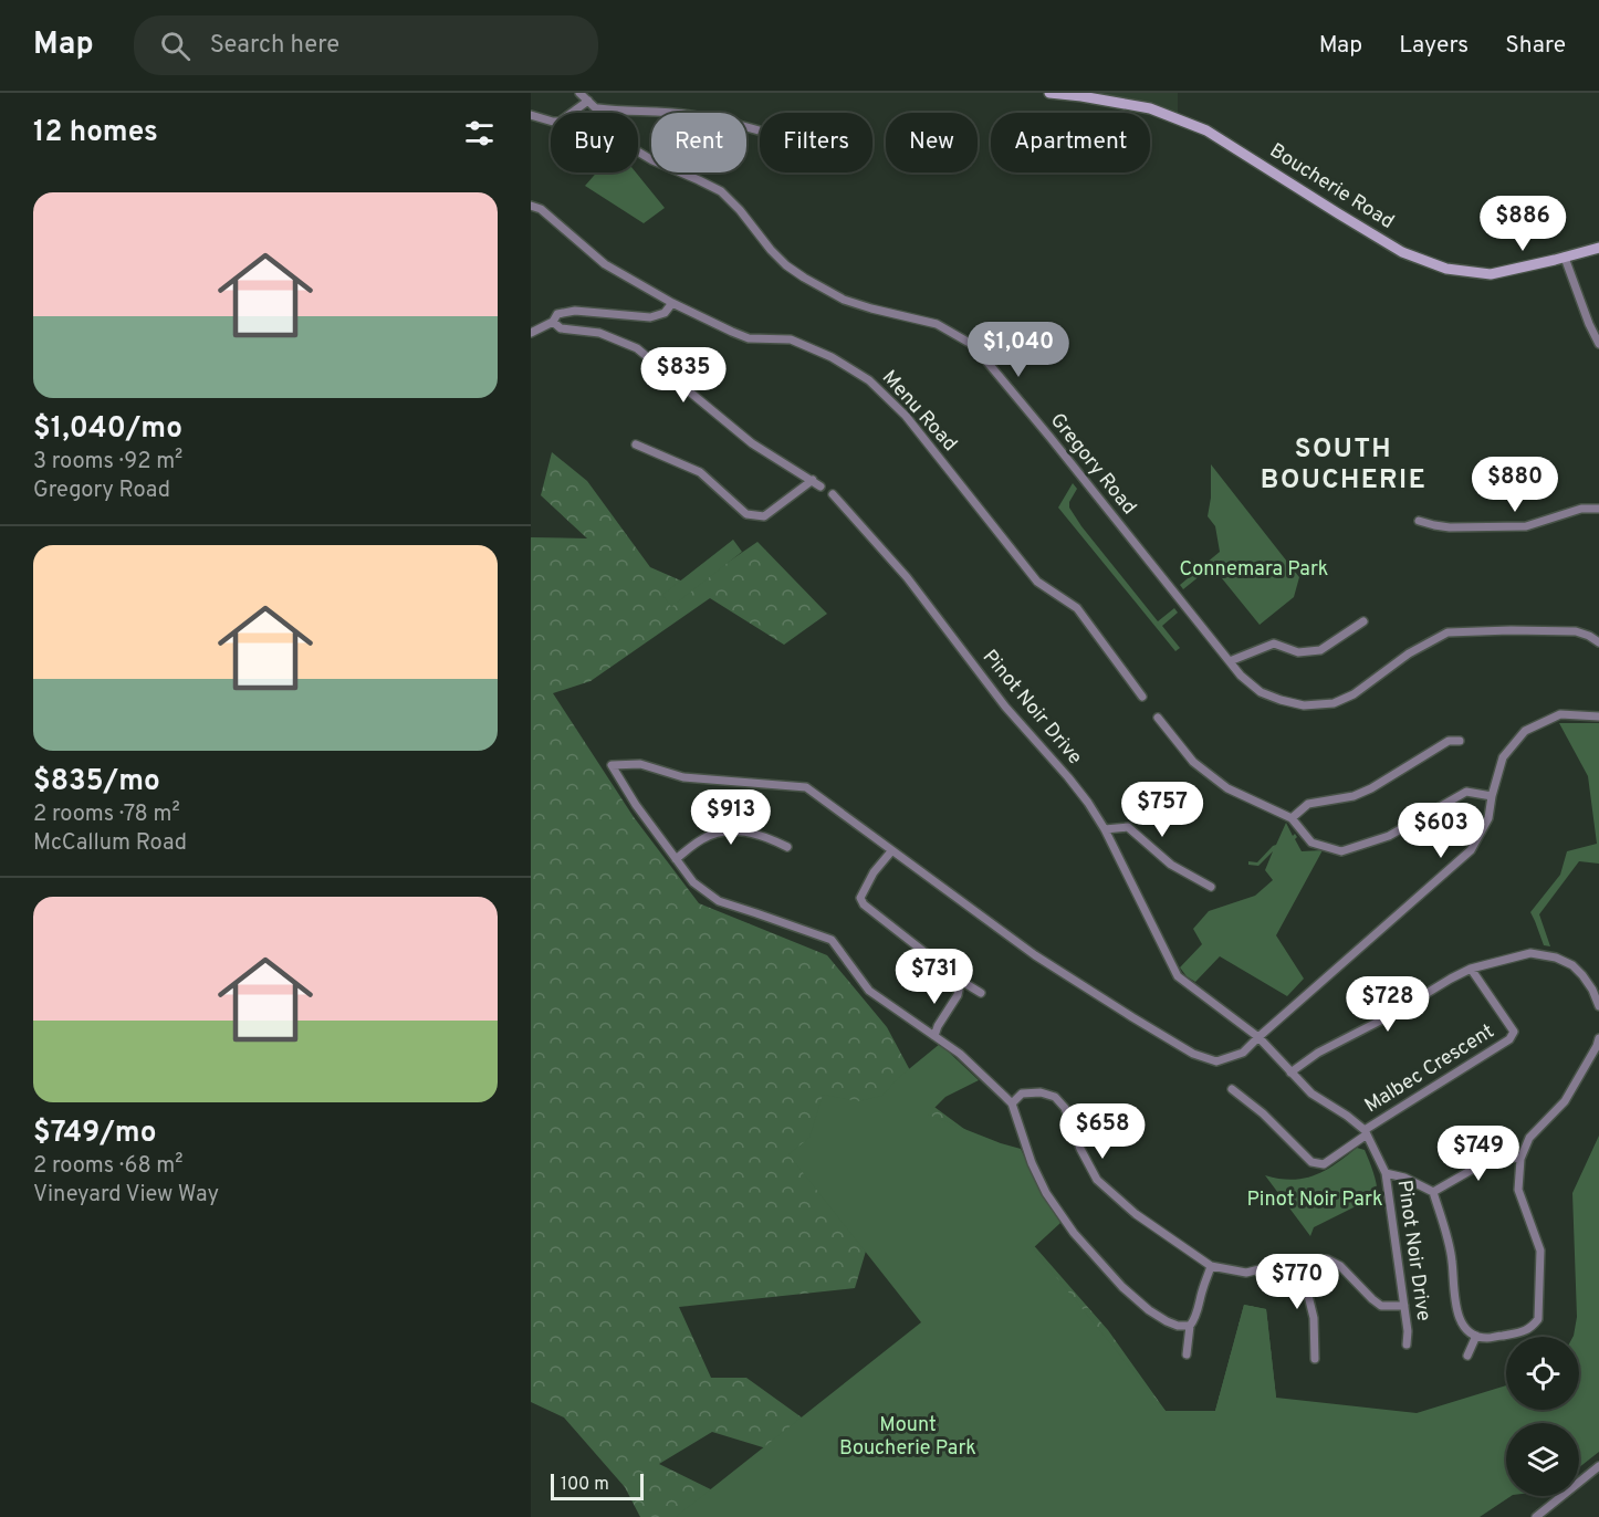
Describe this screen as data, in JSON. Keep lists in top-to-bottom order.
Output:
{
  "streets": {
    "main road": ["Boucherie Road"],
    "street": [
      "Menu Road",
      "Gregory Road",
      "Pinot Noir Drive",
      "Malbec Crescent"
    ]
  },
  "crossings": [
    ["Pinot Noir Drive", "Malbec Crescent"]
  ],
  "districts": ["SOUTH BOUCHERIE"],
  "parks": ["Connemara Park", "Pinot Noir Park", "Mount Boucherie Park"],
  "scale_bar": "100 m",
  "page": {
    "header": "Map",
    "search": "Search here",
    "nav": ["Map", "Layers", "Share"],
    "heading": "12 homes",
    "chip": [
      "Buy",
      "Rent",
      "Filters",
      "New",
      "Apartment"
    ],
    "list": [
      {
        "name": "$1,040/mo",
        "note": "3 rooms · 92 m² · Gregory Road"
      },
      {
        "name": "$835/mo",
        "note": "2 rooms · 78 m² · McCallum Road"
      },
      {
        "name": "$749/mo",
        "note": "2 rooms · 68 m² · Vineyard View Way"
      }
    ],
    "price": [
      "$886",
      "$1,040",
      "$835",
      "$880",
      "$757",
      "$913",
      "$603",
      "$731",
      "$728",
      "$658",
      "$749",
      "$770"
    ],
    "scale": "100 m"
  }
}
